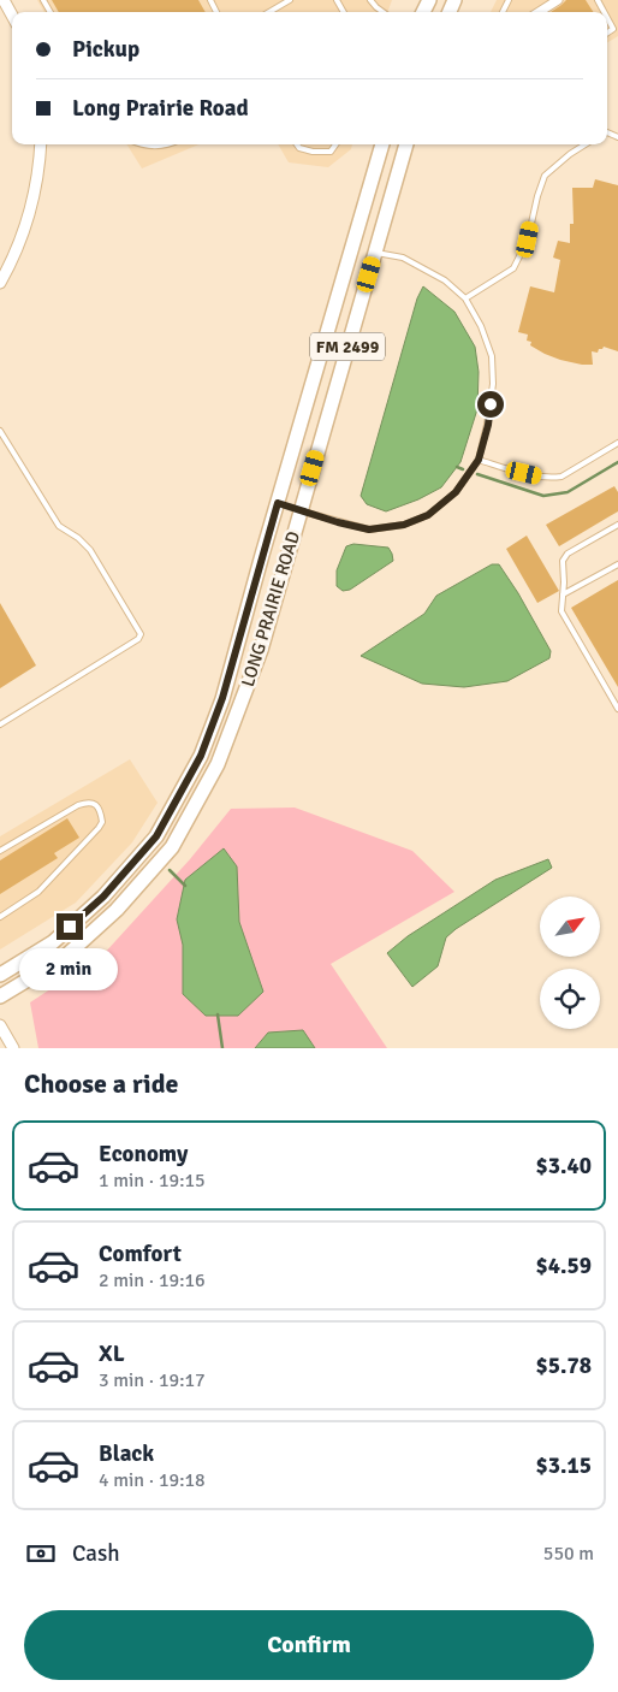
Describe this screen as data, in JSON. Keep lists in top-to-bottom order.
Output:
{
  "streets": {
    "main road": ["FM 2499", "LONG PRAIRIE ROAD"]
  },
  "north": "top right",
  "page": {
    "banner": ["Pickup", "Long Prairie Road"],
    "bubble": "2 min",
    "heading": "Choose a ride",
    "list": [
      {
        "name": "Economy",
        "note": "1 min · 19:15",
        "value": "$3.40"
      },
      {
        "name": "Comfort",
        "note": "2 min · 19:16",
        "value": "$4.59"
      },
      {
        "name": "XL",
        "note": "3 min · 19:17",
        "value": "$5.78"
      },
      {
        "name": "Black",
        "note": "4 min · 19:18",
        "value": "$3.15"
      }
    ],
    "pay": ["Cash", "550 m"],
    "buttons": "Confirm"
  }
}
